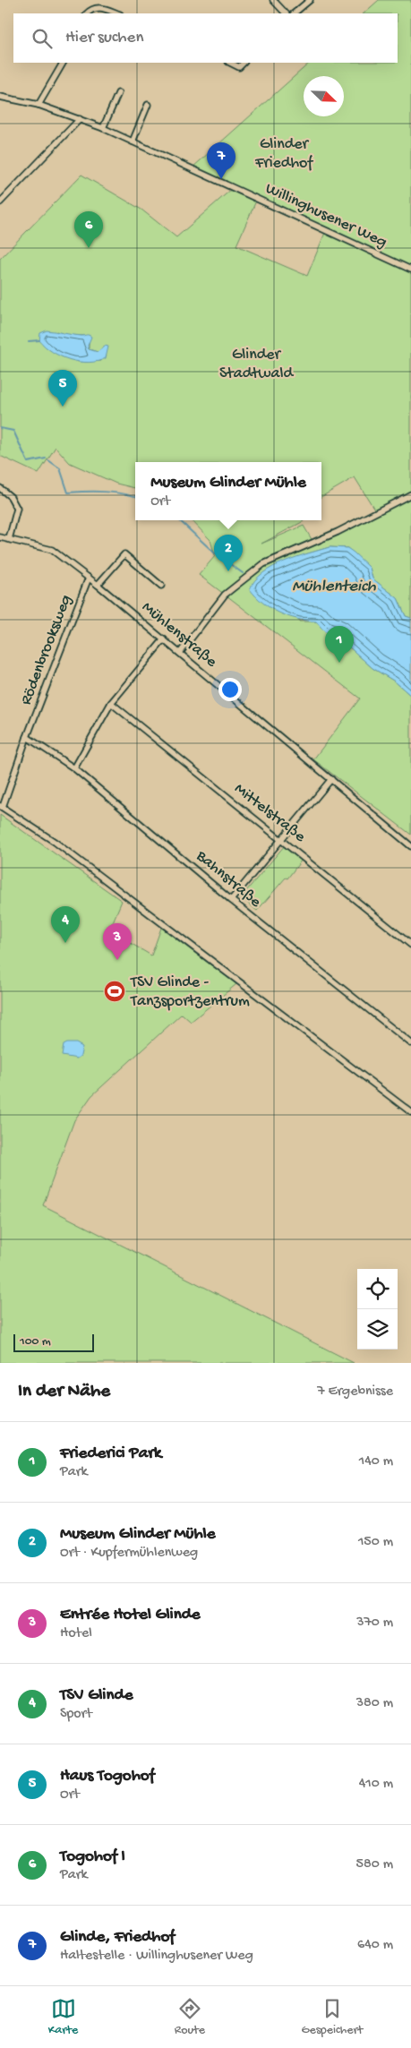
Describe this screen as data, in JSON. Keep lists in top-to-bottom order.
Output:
{
  "streets": {
    "street": [
      "Willinghusener Weg",
      "Mühlenstraße",
      "Rödenbrooksweg",
      "Mittelstraße",
      "Bahnstraße"
    ]
  },
  "crossings": [
    ["Mühlenstraße", "Rödenbrooksweg"],
    ["Rödenbrooksweg", "Bahnstraße"]
  ],
  "water": ["Mühlenteich"],
  "parks": ["Glinder Friedhof", "Glinder Stadtwald"],
  "places": {
    "sports": ["TSV Glinde - Tanzsportzentrum"]
  },
  "scale_bar": "100 m",
  "north": "bottom right",
  "page": {
    "search": "Hier suchen",
    "pins": [
      "7",
      "6",
      "5",
      "2",
      "1",
      "4",
      "3"
    ],
    "popup": ["Museum Glinder Mühle", "Ort"],
    "scale": "100 m",
    "heading": ["In der Nähe", "7 Ergebnisse"],
    "list": [
      {
        "mark": "1",
        "name": "Friederici Park",
        "note": "Park",
        "value": "140 m"
      },
      {
        "mark": "2",
        "name": "Museum Glinder Mühle",
        "note": "Ort · Kupfermühlenweg",
        "value": "150 m"
      },
      {
        "mark": "3",
        "name": "Entrée Hotel Glinde",
        "note": "Hotel",
        "value": "370 m"
      },
      {
        "mark": "4",
        "name": "TSV Glinde",
        "note": "Sport",
        "value": "380 m"
      },
      {
        "mark": "5",
        "name": "Haus Togohof",
        "note": "Ort",
        "value": "410 m"
      },
      {
        "mark": "6",
        "name": "Togohof I",
        "note": "Park",
        "value": "580 m"
      },
      {
        "mark": "7",
        "name": "Glinde, Friedhof",
        "note": "Haltestelle · Willinghusener Weg",
        "value": "640 m"
      }
    ],
    "nav": ["Karte", "Route", "Gespeichert"]
  }
}
